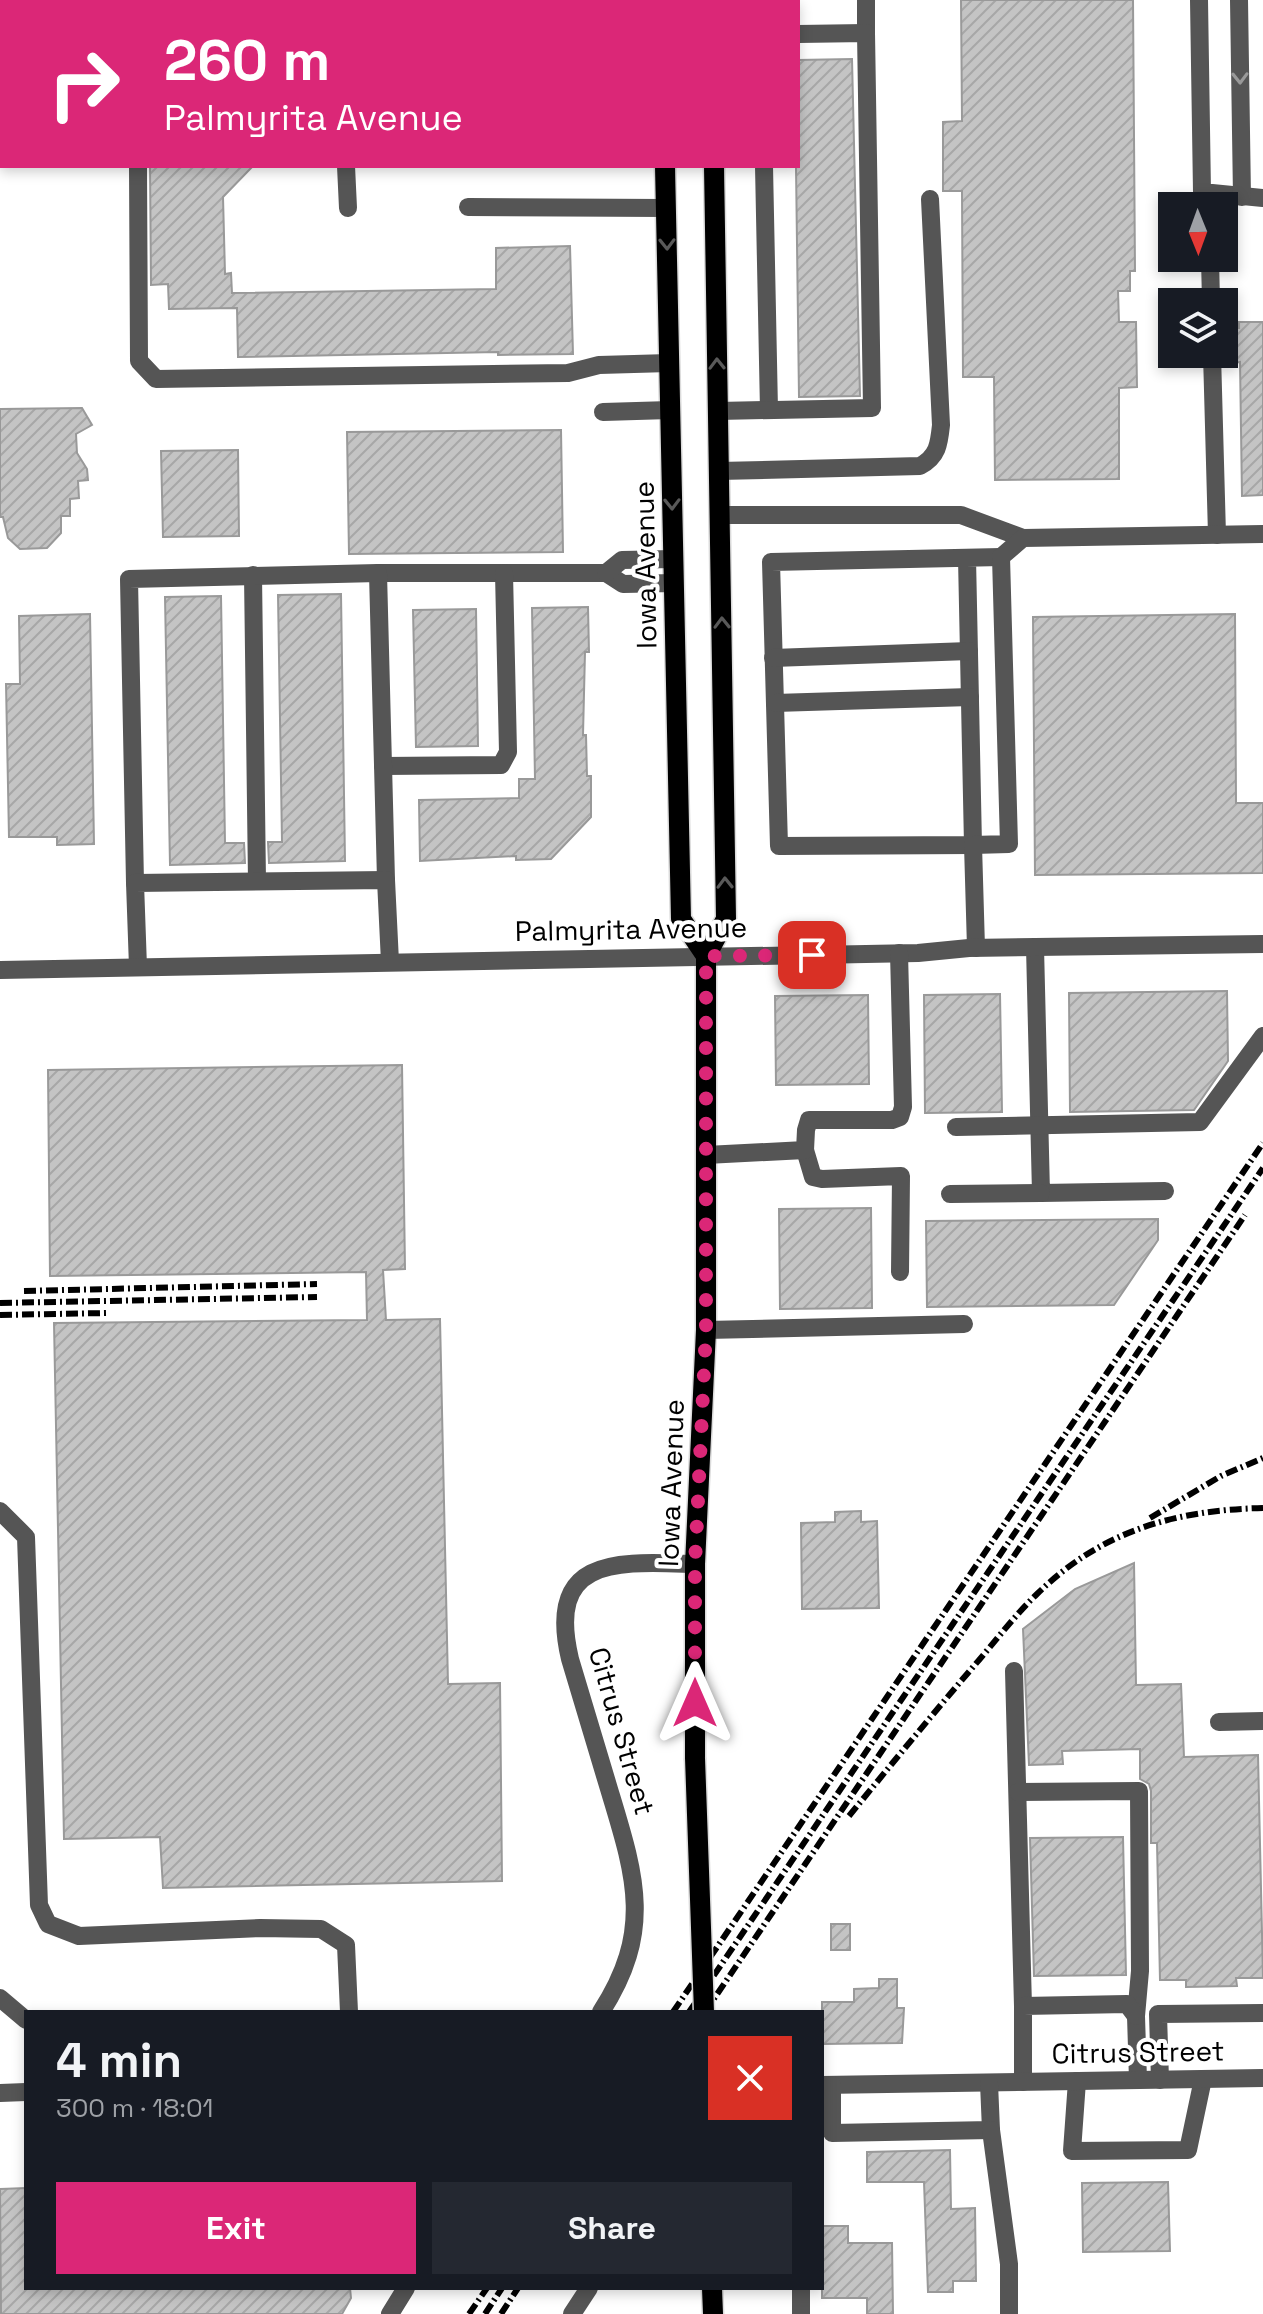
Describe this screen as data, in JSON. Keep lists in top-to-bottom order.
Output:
{
  "streets": {
    "main road": ["Iowa Avenue"],
    "street": ["Palmyrita Avenue", "Citrus Street"]
  },
  "crossings": [
    ["Iowa Avenue", "Palmyrita Avenue"],
    ["Iowa Avenue", "Citrus Street"]
  ],
  "north": "bottom",
  "page": {
    "turn": ["260 m", "Palmyrita Avenue"],
    "heading": ["4 min", "300 m · 18:01"],
    "buttons": ["Exit", "Share"]
  }
}
